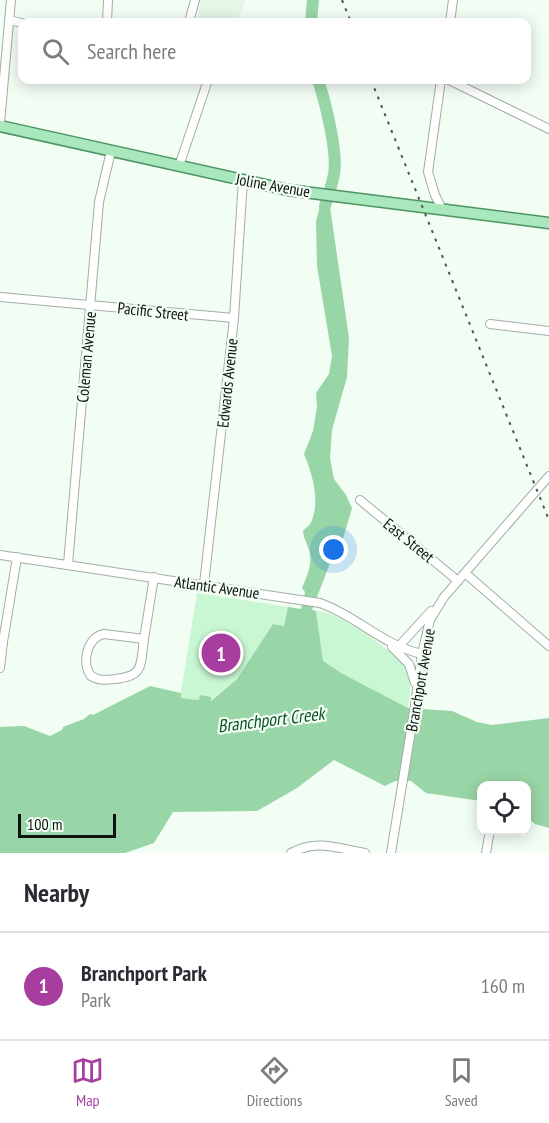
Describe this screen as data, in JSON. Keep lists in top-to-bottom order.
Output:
{
  "streets": {
    "main road": ["Joline Avenue"],
    "street": [
      "Pacific Street",
      "Coleman Avenue",
      "Edwards Avenue",
      "East Street",
      "Atlantic Avenue",
      "Branchport Avenue"
    ]
  },
  "crossings": [
    ["Joline Avenue", "Coleman Avenue"],
    ["Joline Avenue", "Edwards Avenue"],
    ["Pacific Street", "Coleman Avenue"],
    ["Pacific Street", "Edwards Avenue"],
    ["Coleman Avenue", "Atlantic Avenue"],
    ["Edwards Avenue", "Atlantic Avenue"],
    ["East Street", "Branchport Avenue"],
    ["Atlantic Avenue", "Branchport Avenue"]
  ],
  "water": ["Branchport Creek"],
  "scale_bar": "100 m",
  "page": {
    "search": "Search here",
    "pins": "1",
    "scale": "100 m",
    "heading": "Nearby",
    "list": [
      {
        "mark": "1",
        "name": "Branchport Park",
        "note": "Park",
        "value": "160 m"
      }
    ],
    "nav": ["Map", "Directions", "Saved"]
  }
}
